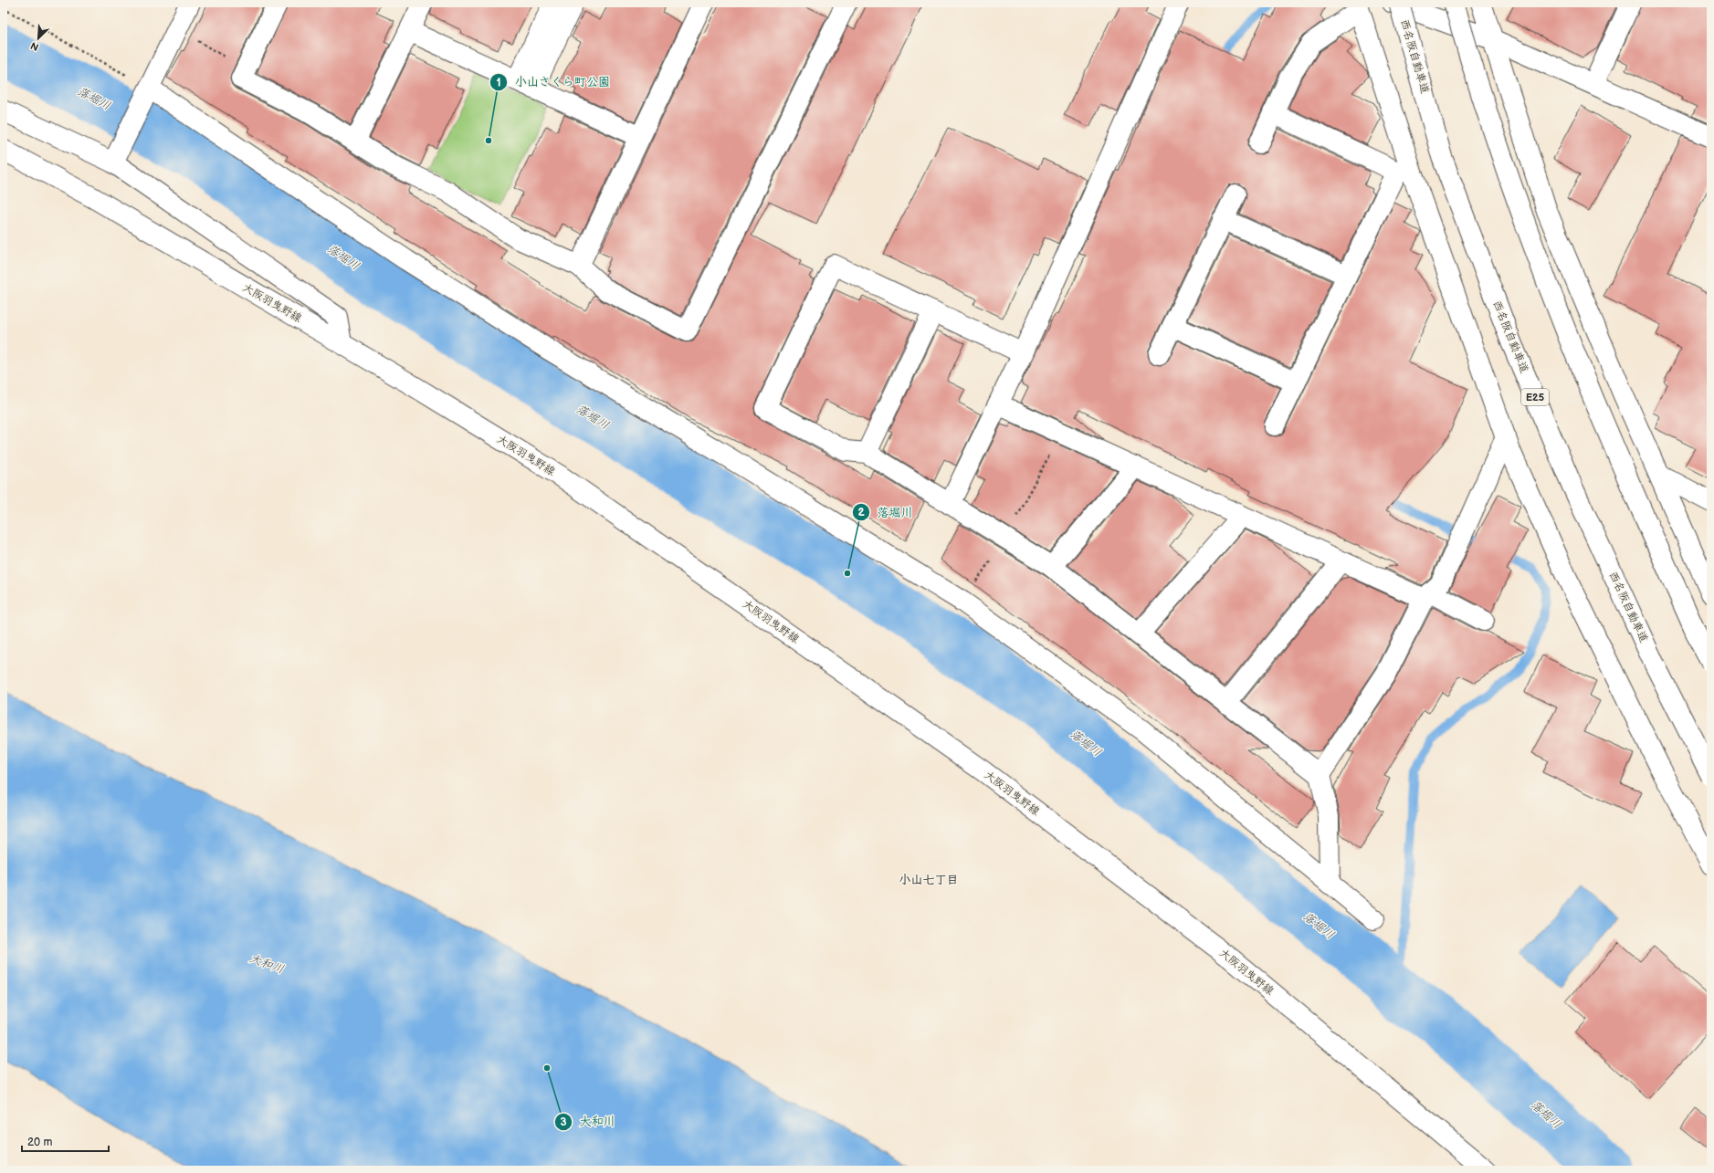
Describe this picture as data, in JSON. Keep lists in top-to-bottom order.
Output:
{
  "streets": {
    "main road": ["西名阪自動車道", "大阪羽曳野線", "E25"]
  },
  "districts": ["小山七丁目"],
  "water": ["落堀川", "大和川"],
  "places": ["小山さくら町公園", "落堀川", "大和川"],
  "scale_bar": "20 m",
  "north": "bottom left"
}
